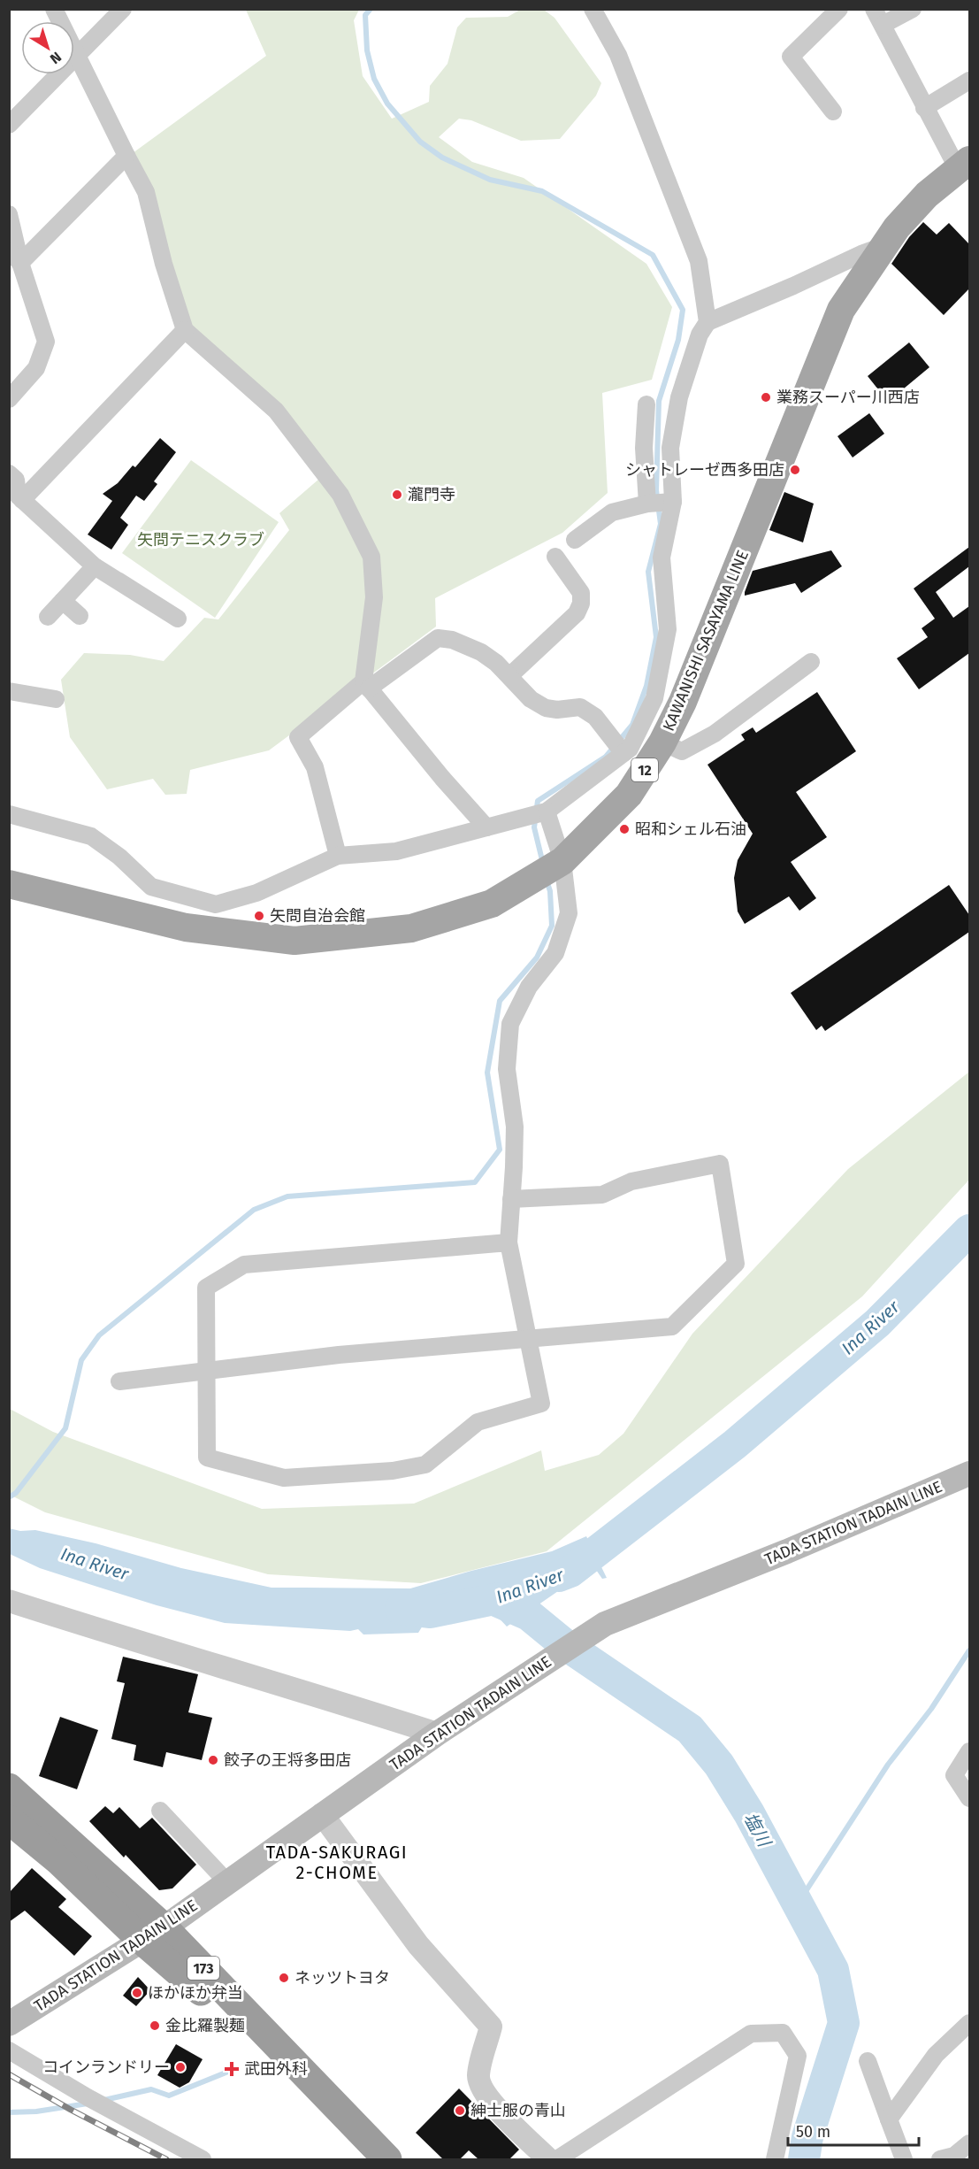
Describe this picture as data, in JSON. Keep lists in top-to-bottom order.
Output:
{
  "streets": {
    "highway": ["173"],
    "main road": ["KAWANISHI SASAYAMA LINE", "12", "TADA STATION TADAIN LINE"]
  },
  "crossings": [
    ["TADA STATION TADAIN LINE", "173"]
  ],
  "districts": ["TADA-SAKURAGI 2-CHOME"],
  "water": ["Ina River", "塩川"],
  "parks": ["矢問テニスクラブ"],
  "places": {
    "other": [
      "業務スーパー川西店",
      "シャトレーゼ西多田店",
      "瀧門寺",
      "昭和シェル石油",
      "矢問自治会館",
      "餃子の王将多田店",
      "ネッツトヨタ",
      "ほかほか弁当",
      "金比羅製麺",
      "コインランドリー",
      "紳士服の青山"
    ],
    "health": ["武田外科"]
  },
  "scale_bar": "50 m",
  "north": "bottom right"
}
